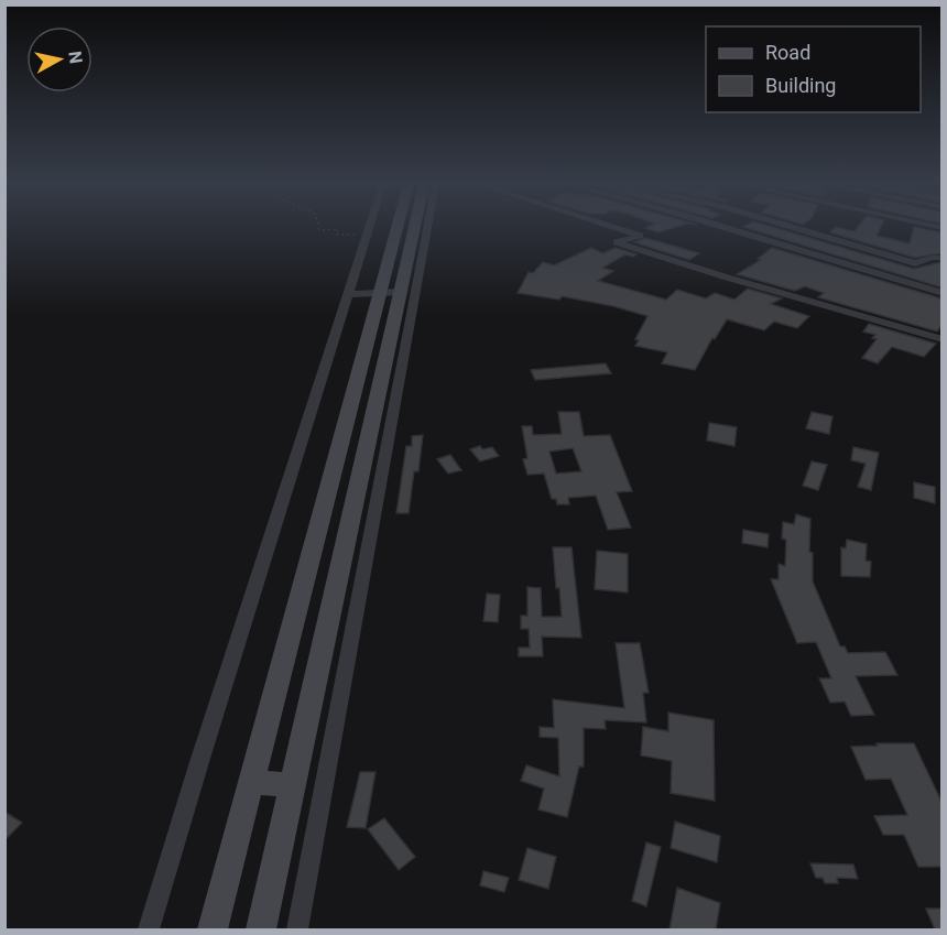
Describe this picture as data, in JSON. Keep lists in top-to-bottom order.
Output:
{
  "legend": ["Road", "Building"],
  "north": "right"
}
